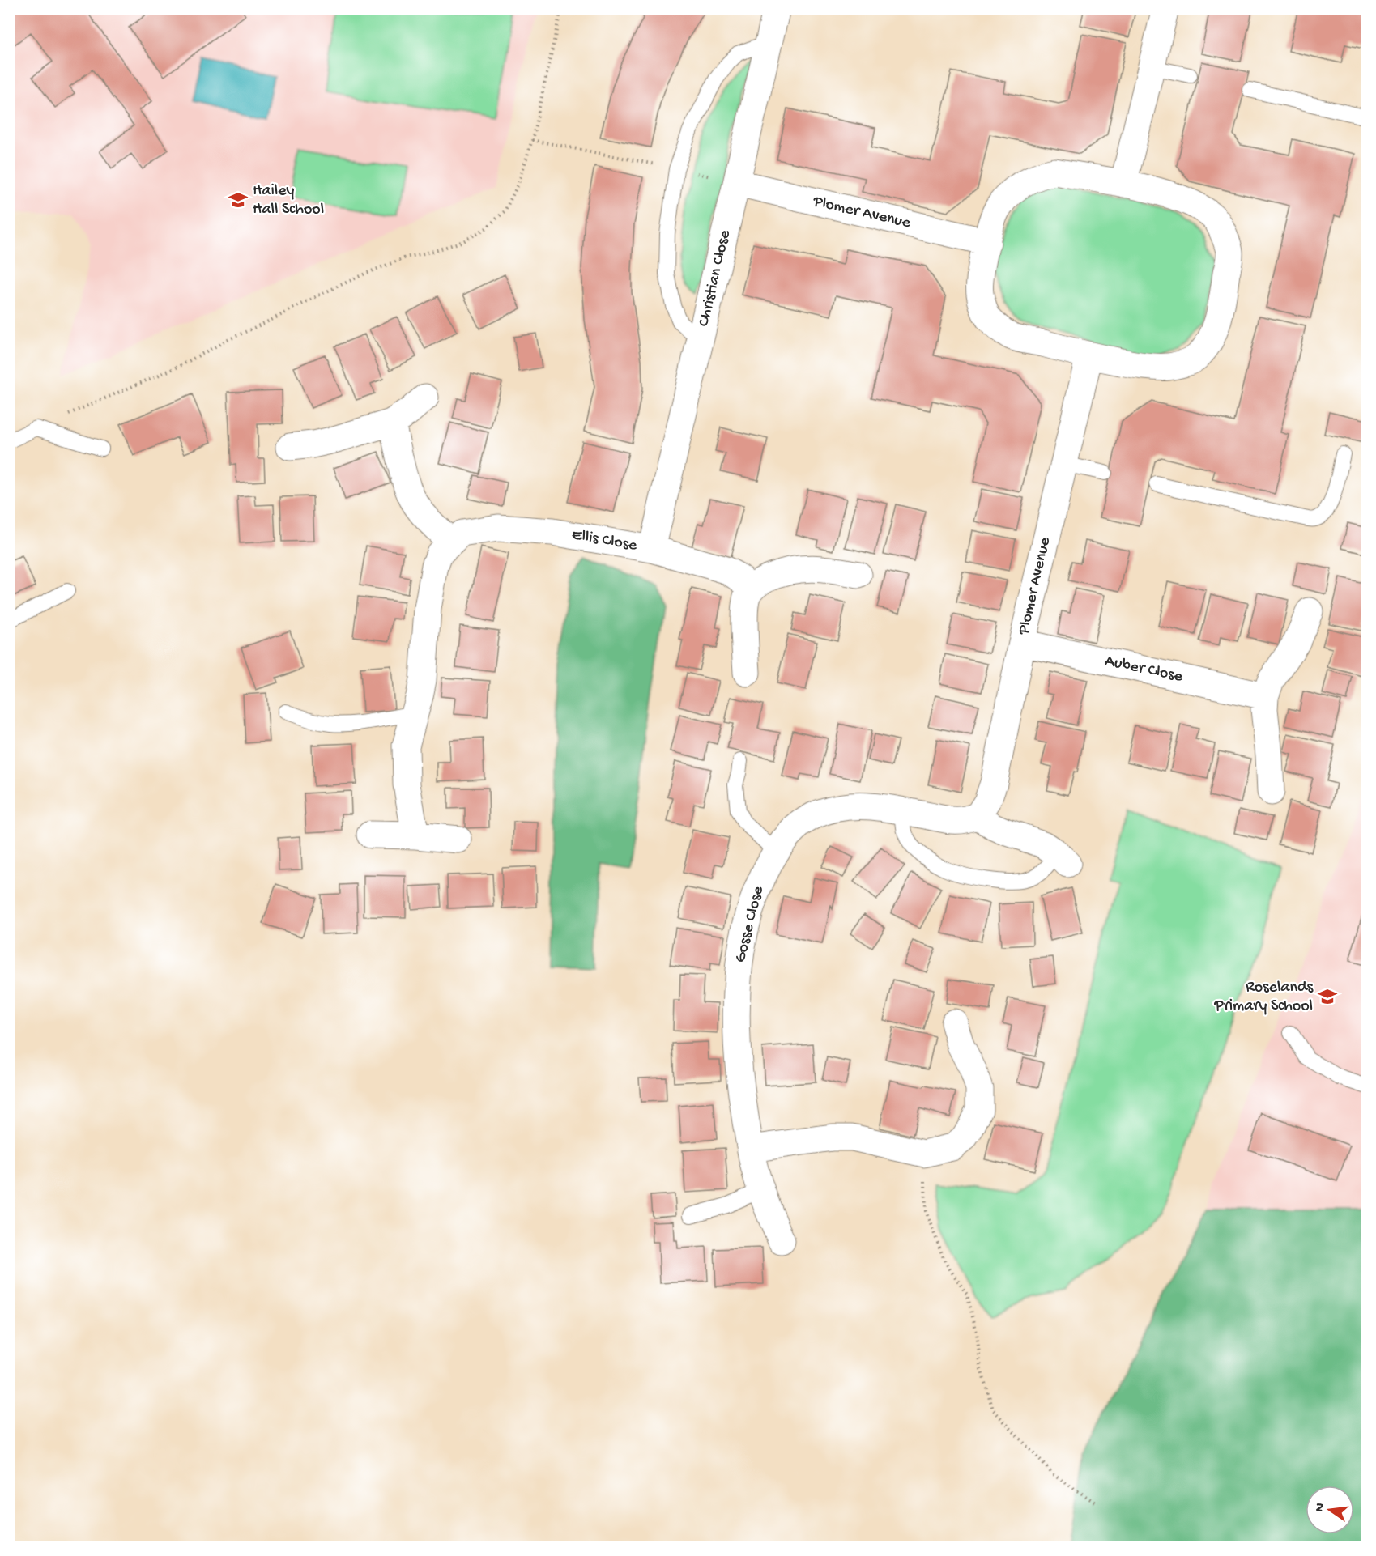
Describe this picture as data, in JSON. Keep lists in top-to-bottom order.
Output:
{
  "streets": {
    "street": [
      "Plomer Avenue",
      "Christian Close",
      "Ellis Close",
      "Auber Close",
      "Gosse Close"
    ]
  },
  "crossings": [
    ["Plomer Avenue", "Christian Close"],
    ["Plomer Avenue", "Auber Close"],
    ["Plomer Avenue", "Gosse Close"],
    ["Christian Close", "Ellis Close"]
  ],
  "places": {
    "school or university": ["Hailey Hall School", "Roselands Primary School"]
  },
  "north": "left"
}
